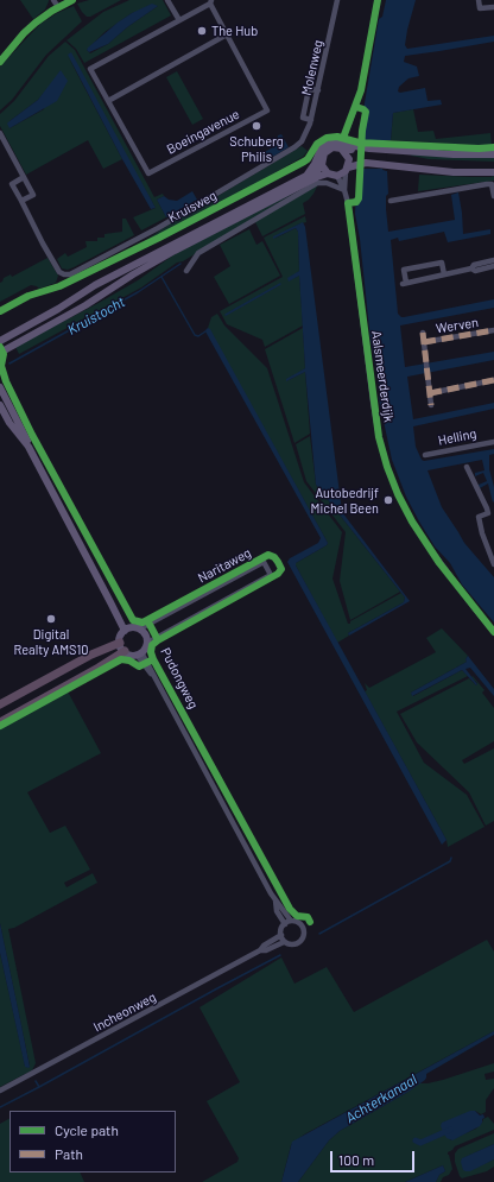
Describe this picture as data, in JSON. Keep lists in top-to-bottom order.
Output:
{
  "streets": {
    "main road": ["Kruisweg"],
    "street": [
      "Molenweg",
      "Boeingavenue",
      "Werven",
      "Aalsmeerderdijk",
      "Helling",
      "Naritaweg",
      "Pudongweg",
      "Incheonweg"
    ]
  },
  "crossings": [
    ["Molenweg", "Kruisweg"],
    ["Kruisweg", "Aalsmeerderdijk"],
    ["Naritaweg", "Pudongweg"],
    ["Pudongweg", "Incheonweg"]
  ],
  "water": ["Kruistocht", "Achterkanaal"],
  "places": [
    "The Hub",
    "Schuberg Philis",
    "Autobedrijf Michel Been",
    "Digital Realty AMS10"
  ],
  "legend": ["Cycle path", "Path"],
  "scale_bar": "100 m"
}
